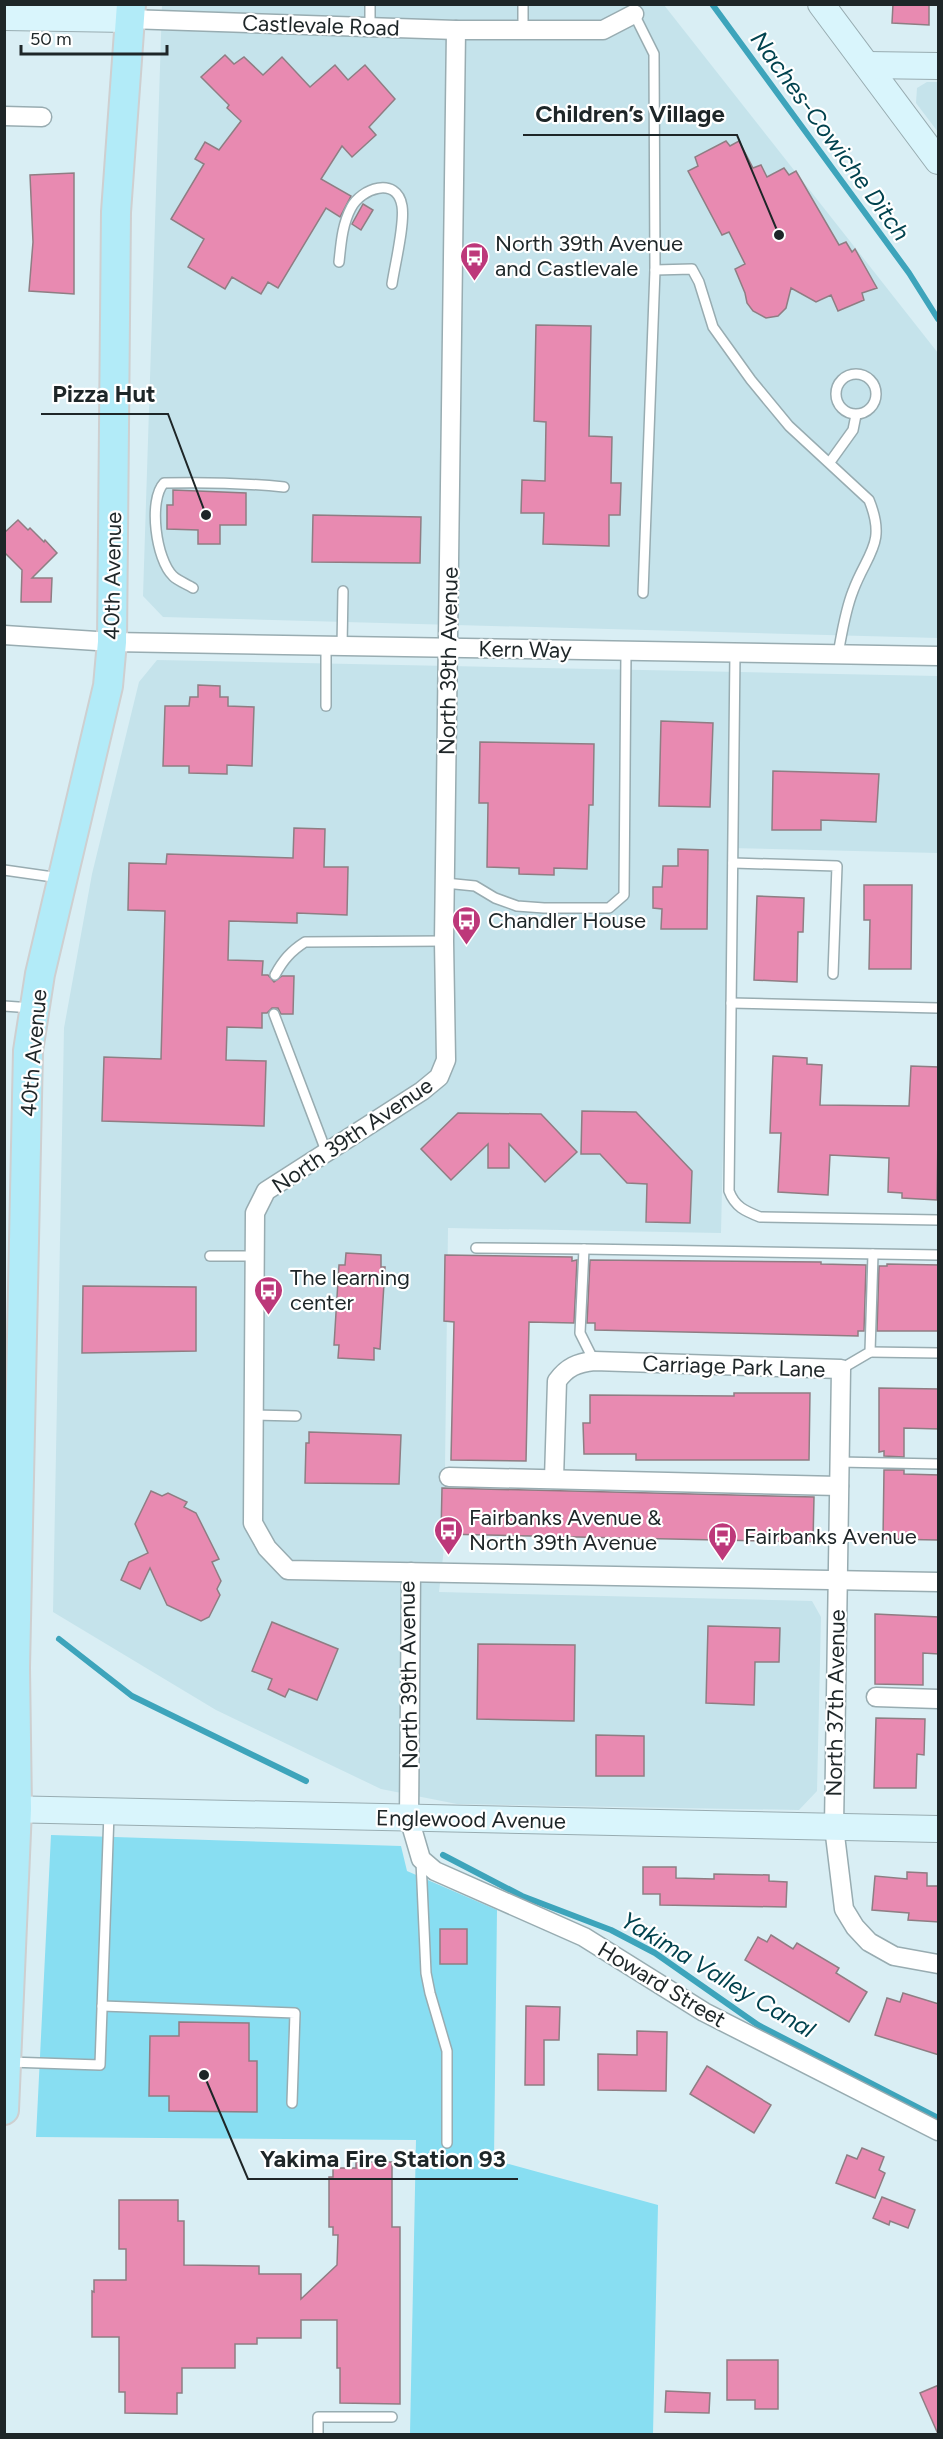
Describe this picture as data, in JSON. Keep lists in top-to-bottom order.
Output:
{
  "streets": {
    "main road": ["40th Avenue"],
    "street": [
      "Castlevale Road",
      "Kern Way",
      "North 39th Avenue",
      "Carriage Park Lane",
      "North 37th Avenue",
      "Englewood Avenue",
      "Howard Street"
    ]
  },
  "crossings": [
    ["Castlevale Road", "40th Avenue"],
    ["Castlevale Road", "North 39th Avenue"],
    ["40th Avenue", "Kern Way"],
    ["40th Avenue", "Englewood Avenue"],
    ["Kern Way", "North 39th Avenue"],
    ["North 39th Avenue", "Englewood Avenue"],
    ["Carriage Park Lane", "North 37th Avenue"],
    ["North 37th Avenue", "Englewood Avenue"]
  ],
  "water": ["Naches-Cowiche Ditch", "Yakima Valley Canal"],
  "places": {
    "other": ["Children’s Village", "Pizza Hut", "Yakima Fire Station 93"],
    "bus stop": [
      "North 39th Avenue and Castlevale",
      "Chandler House",
      "The learning center",
      "Fairbanks Avenue & North 39th Avenue",
      "Fairbanks Avenue"
    ]
  },
  "scale_bar": "50 m"
}
